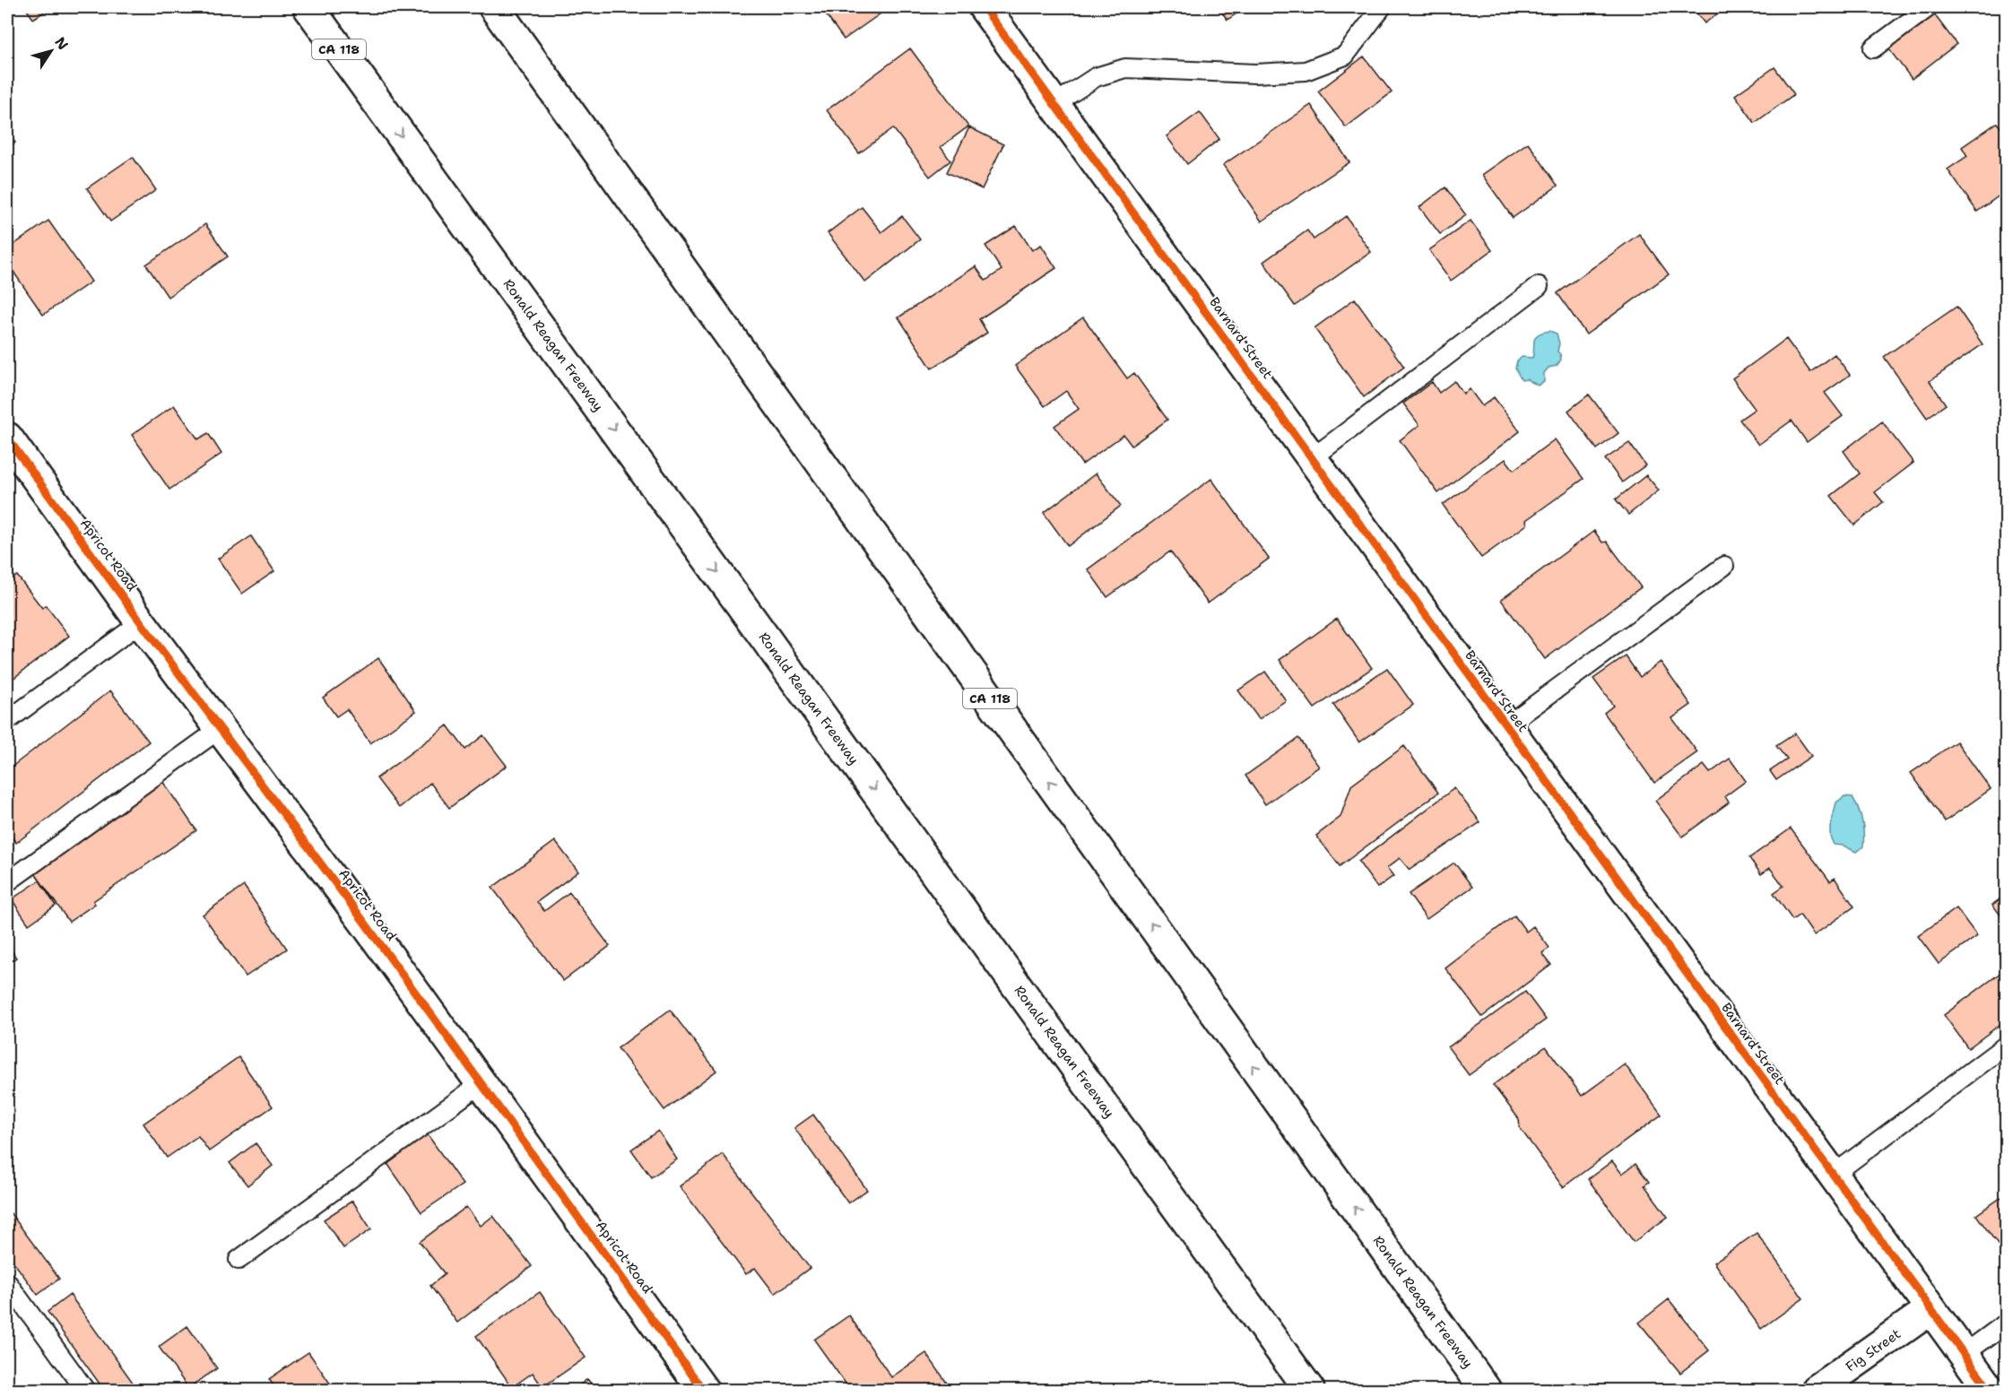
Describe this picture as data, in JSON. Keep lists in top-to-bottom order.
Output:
{
  "streets": {
    "main road": [
      "CA 118",
      "Barnard Street",
      "Ronald Reagan Freeway",
      "Apricot Road",
      "Fig Street"
    ]
  },
  "crossings": [
    ["Barnard Street", "Fig Street"]
  ],
  "north": "top right"
}
